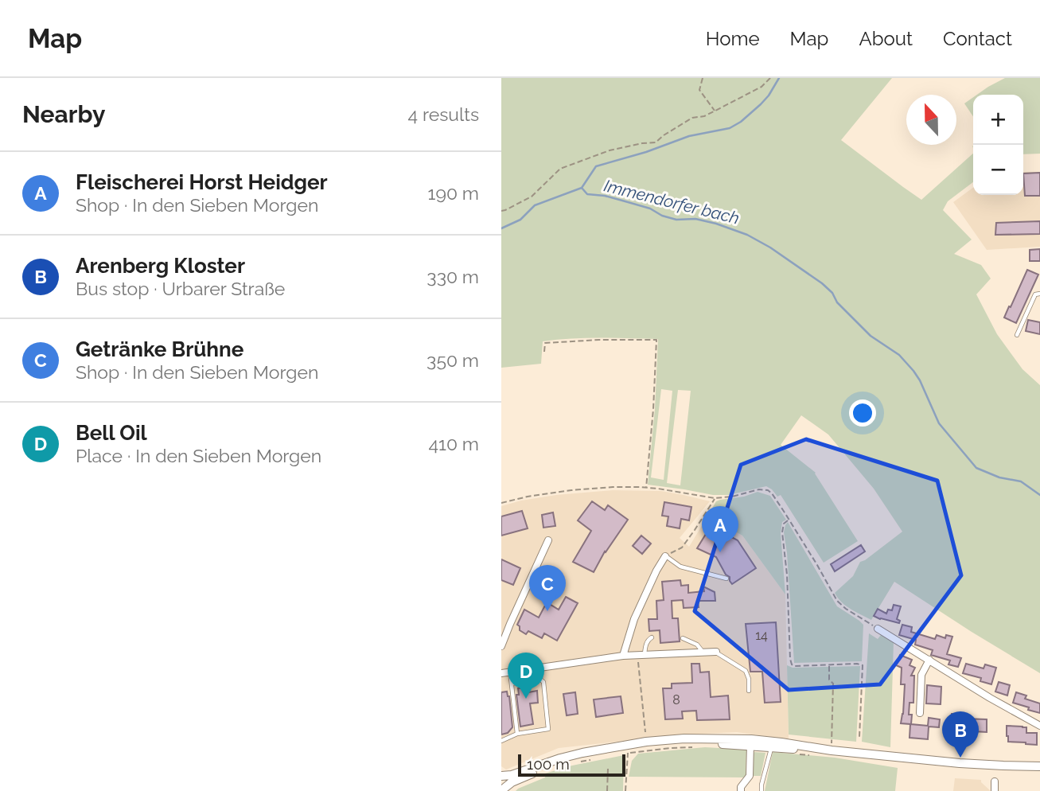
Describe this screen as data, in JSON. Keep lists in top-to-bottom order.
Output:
{
  "water": ["Immendorfer bach"],
  "house_numbers": ["14", "8"],
  "scale_bar": "100 m",
  "north": "top",
  "page": {
    "header": "Map",
    "nav": [
      "Home",
      "Map",
      "About",
      "Contact"
    ],
    "heading": ["Nearby", "4 results"],
    "map_buttons": ["+", "−"],
    "list": [
      {
        "mark": "A",
        "name": "Fleischerei Horst Heidger",
        "note": "Shop · In den Sieben Morgen",
        "value": "190 m"
      },
      {
        "mark": "B",
        "name": "Arenberg Kloster",
        "note": "Bus stop · Urbarer Straße",
        "value": "330 m"
      },
      {
        "mark": "C",
        "name": "Getränke Brühne",
        "note": "Shop · In den Sieben Morgen",
        "value": "350 m"
      },
      {
        "mark": "D",
        "name": "Bell Oil",
        "note": "Place · In den Sieben Morgen",
        "value": "410 m"
      }
    ],
    "pins": [
      "A",
      "C",
      "D",
      "B"
    ],
    "scale": "100 m"
  }
}
